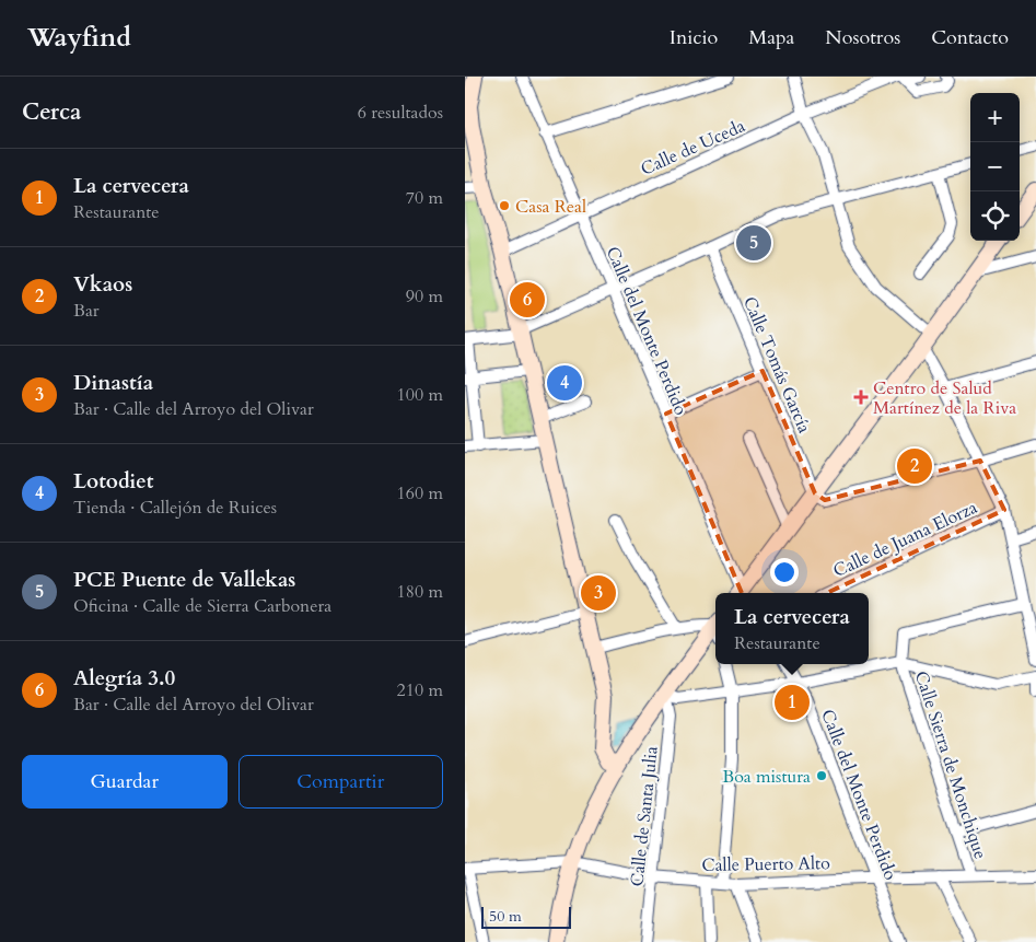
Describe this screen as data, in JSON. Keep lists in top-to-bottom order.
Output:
{
  "streets": {
    "street": [
      "Calle de Uceda",
      "Calle del Monte Perdido",
      "Calle Tomás García",
      "Calle de Juana Elorza",
      "Calle Sierra de Monchique",
      "Calle de Santa Julia",
      "Calle Puerto Alto"
    ]
  },
  "crossings": [
    ["Calle de Uceda", "Calle del Monte Perdido"],
    ["Calle del Monte Perdido", "Calle Puerto Alto"],
    ["Calle Sierra de Monchique", "Calle Puerto Alto"],
    ["Calle de Santa Julia", "Calle Puerto Alto"]
  ],
  "places": {
    "other": ["Casa Real", "Boa mistura"],
    "health": ["Centro de Salud Martínez de la Riva"]
  },
  "scale_bar": "50 m",
  "page": {
    "header": "Wayfind",
    "nav": [
      "Inicio",
      "Mapa",
      "Nosotros",
      "Contacto"
    ],
    "heading": ["Cerca", "6 resultados"],
    "map_buttons": ["+", "−"],
    "list": [
      {
        "mark": "1",
        "name": "La cervecera",
        "note": "Restaurante",
        "value": "70 m"
      },
      {
        "mark": "2",
        "name": "Vkaos",
        "note": "Bar",
        "value": "90 m"
      },
      {
        "mark": "3",
        "name": "Dinastía",
        "note": "Bar · Calle del Arroyo del Olivar",
        "value": "100 m"
      },
      {
        "mark": "4",
        "name": "Lotodiet",
        "note": "Tienda · Callejón de Ruices",
        "value": "160 m"
      },
      {
        "mark": "5",
        "name": "PCE Puente de Vallekas",
        "note": "Oficina · Calle de Sierra Carbonera",
        "value": "180 m"
      },
      {
        "mark": "6",
        "name": "Alegría 3.0",
        "note": "Bar · Calle del Arroyo del Olivar",
        "value": "210 m"
      }
    ],
    "pins": [
      "5",
      "6",
      "4",
      "2",
      "3",
      "1"
    ],
    "popup": ["La cervecera", "Restaurante"],
    "buttons": ["Guardar", "Compartir"],
    "scale": "50 m"
  }
}
